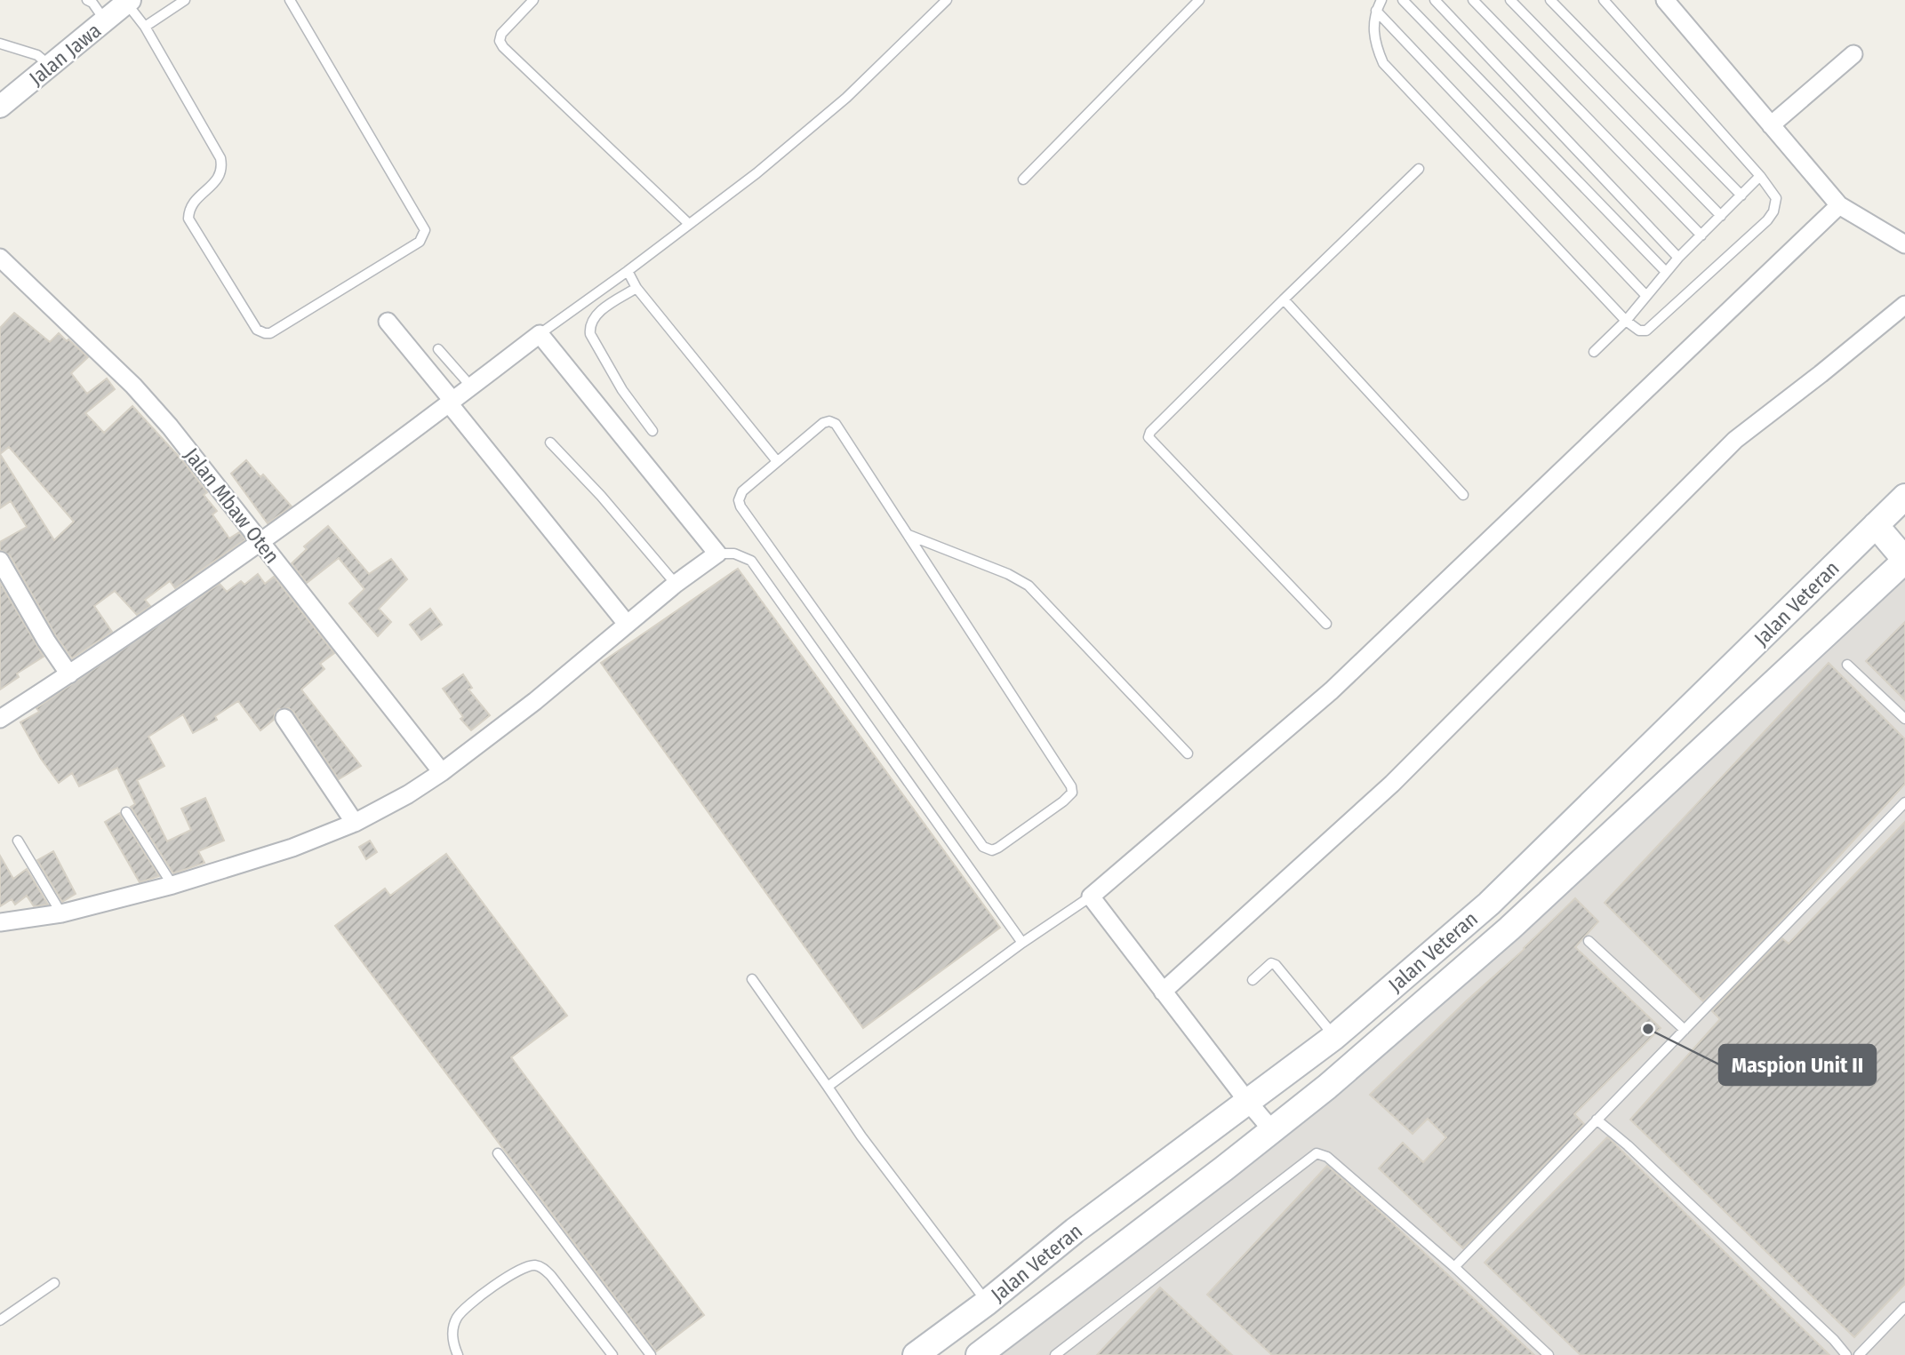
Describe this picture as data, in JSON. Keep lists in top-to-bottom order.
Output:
{
  "streets": {
    "main road": ["Jalan Veteran"],
    "street": ["Jalan Jawa", "Jalan Mbaw Oten"]
  },
  "places": ["Maspion Unit II"]
}
